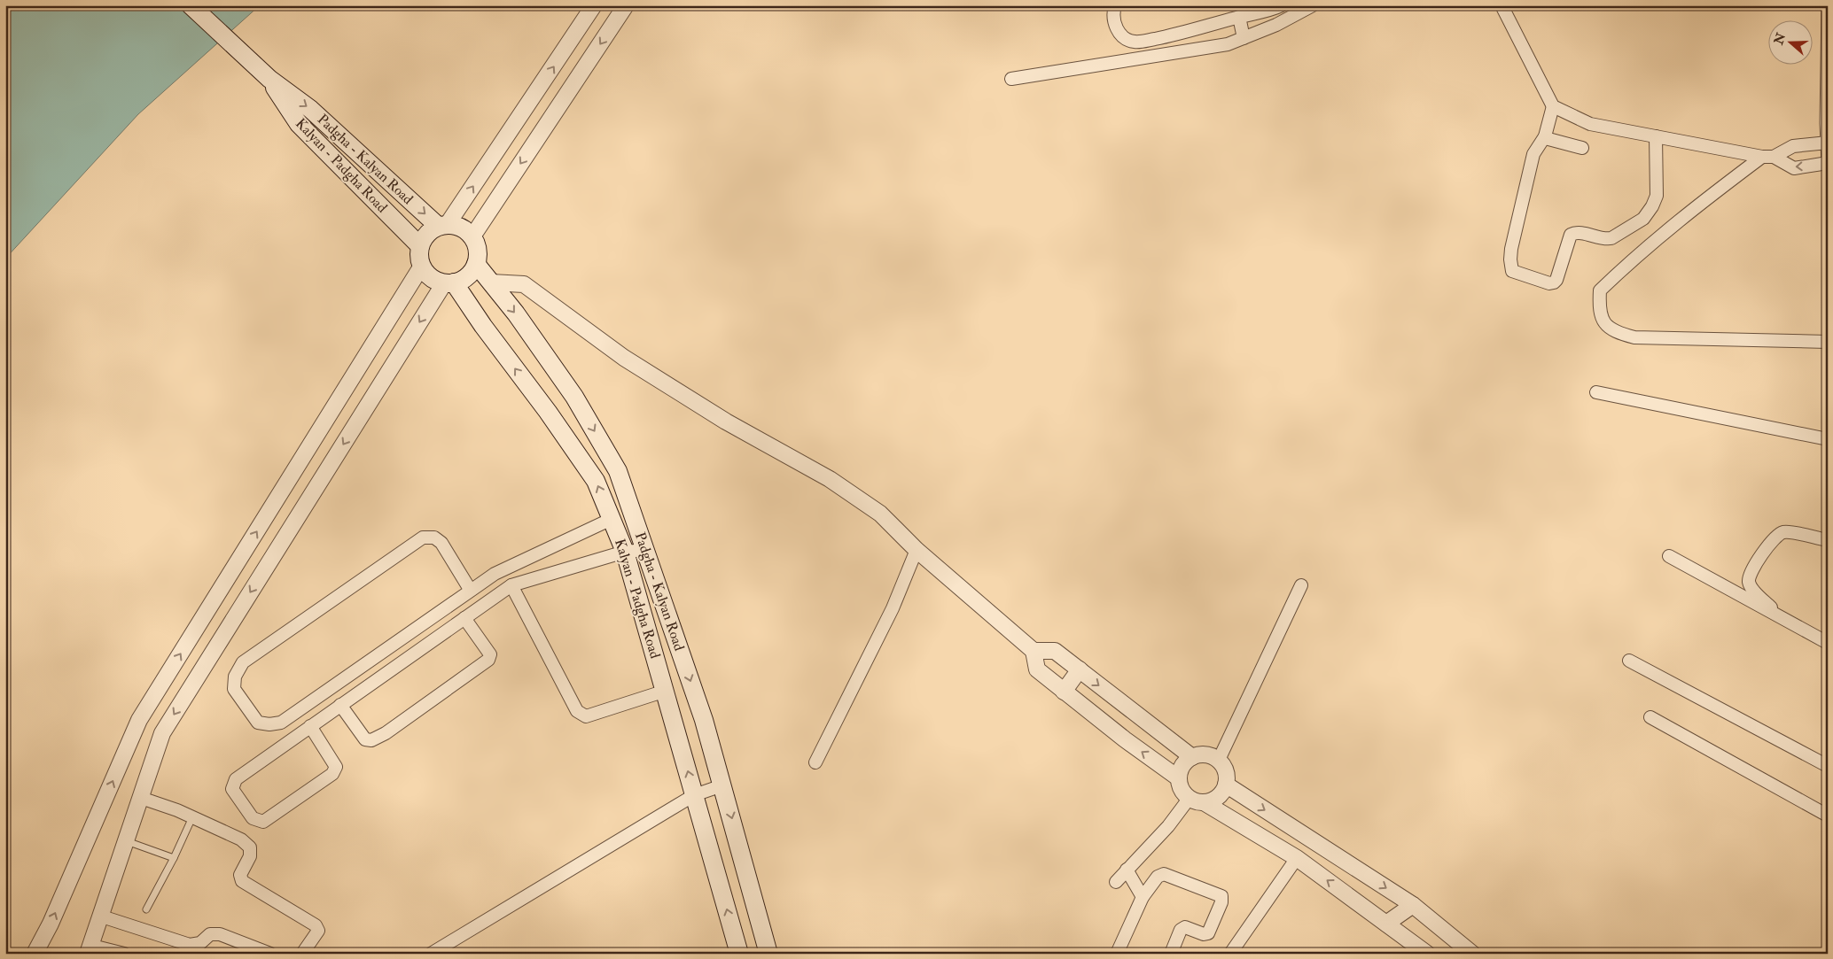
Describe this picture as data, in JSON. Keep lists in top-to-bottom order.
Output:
{
  "streets": {
    "main road": ["Padgha - Kalyan Road", "Kalyan - Padgha Road"]
  },
  "crossings": [
    ["Padgha - Kalyan Road", "Kalyan - Padgha Road"]
  ],
  "one_way": ["Padgha - Kalyan Road", "Kalyan - Padgha Road"],
  "north": "left"
}
